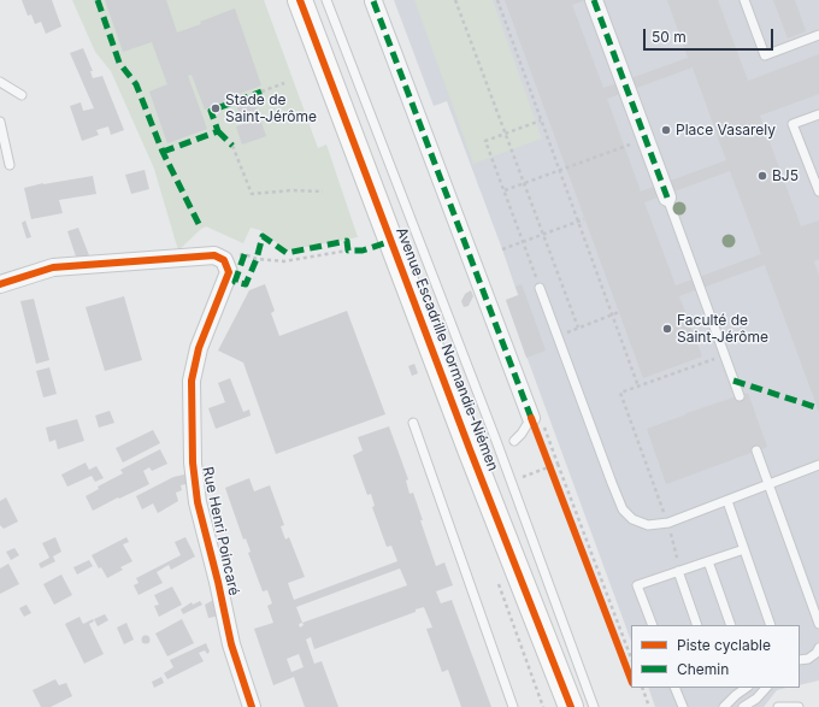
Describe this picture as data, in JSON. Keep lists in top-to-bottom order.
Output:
{
  "streets": {
    "street": ["Avenue Escadrille Normandie-Niémen", "Rue Henri Poincaré"]
  },
  "places": [
    "Stade de Saint-Jérôme",
    "Place Vasarely",
    "BJ5",
    "Faculté de Saint-Jérôme"
  ],
  "legend": ["Piste cyclable", "Chemin"],
  "scale_bar": "50 m"
}
